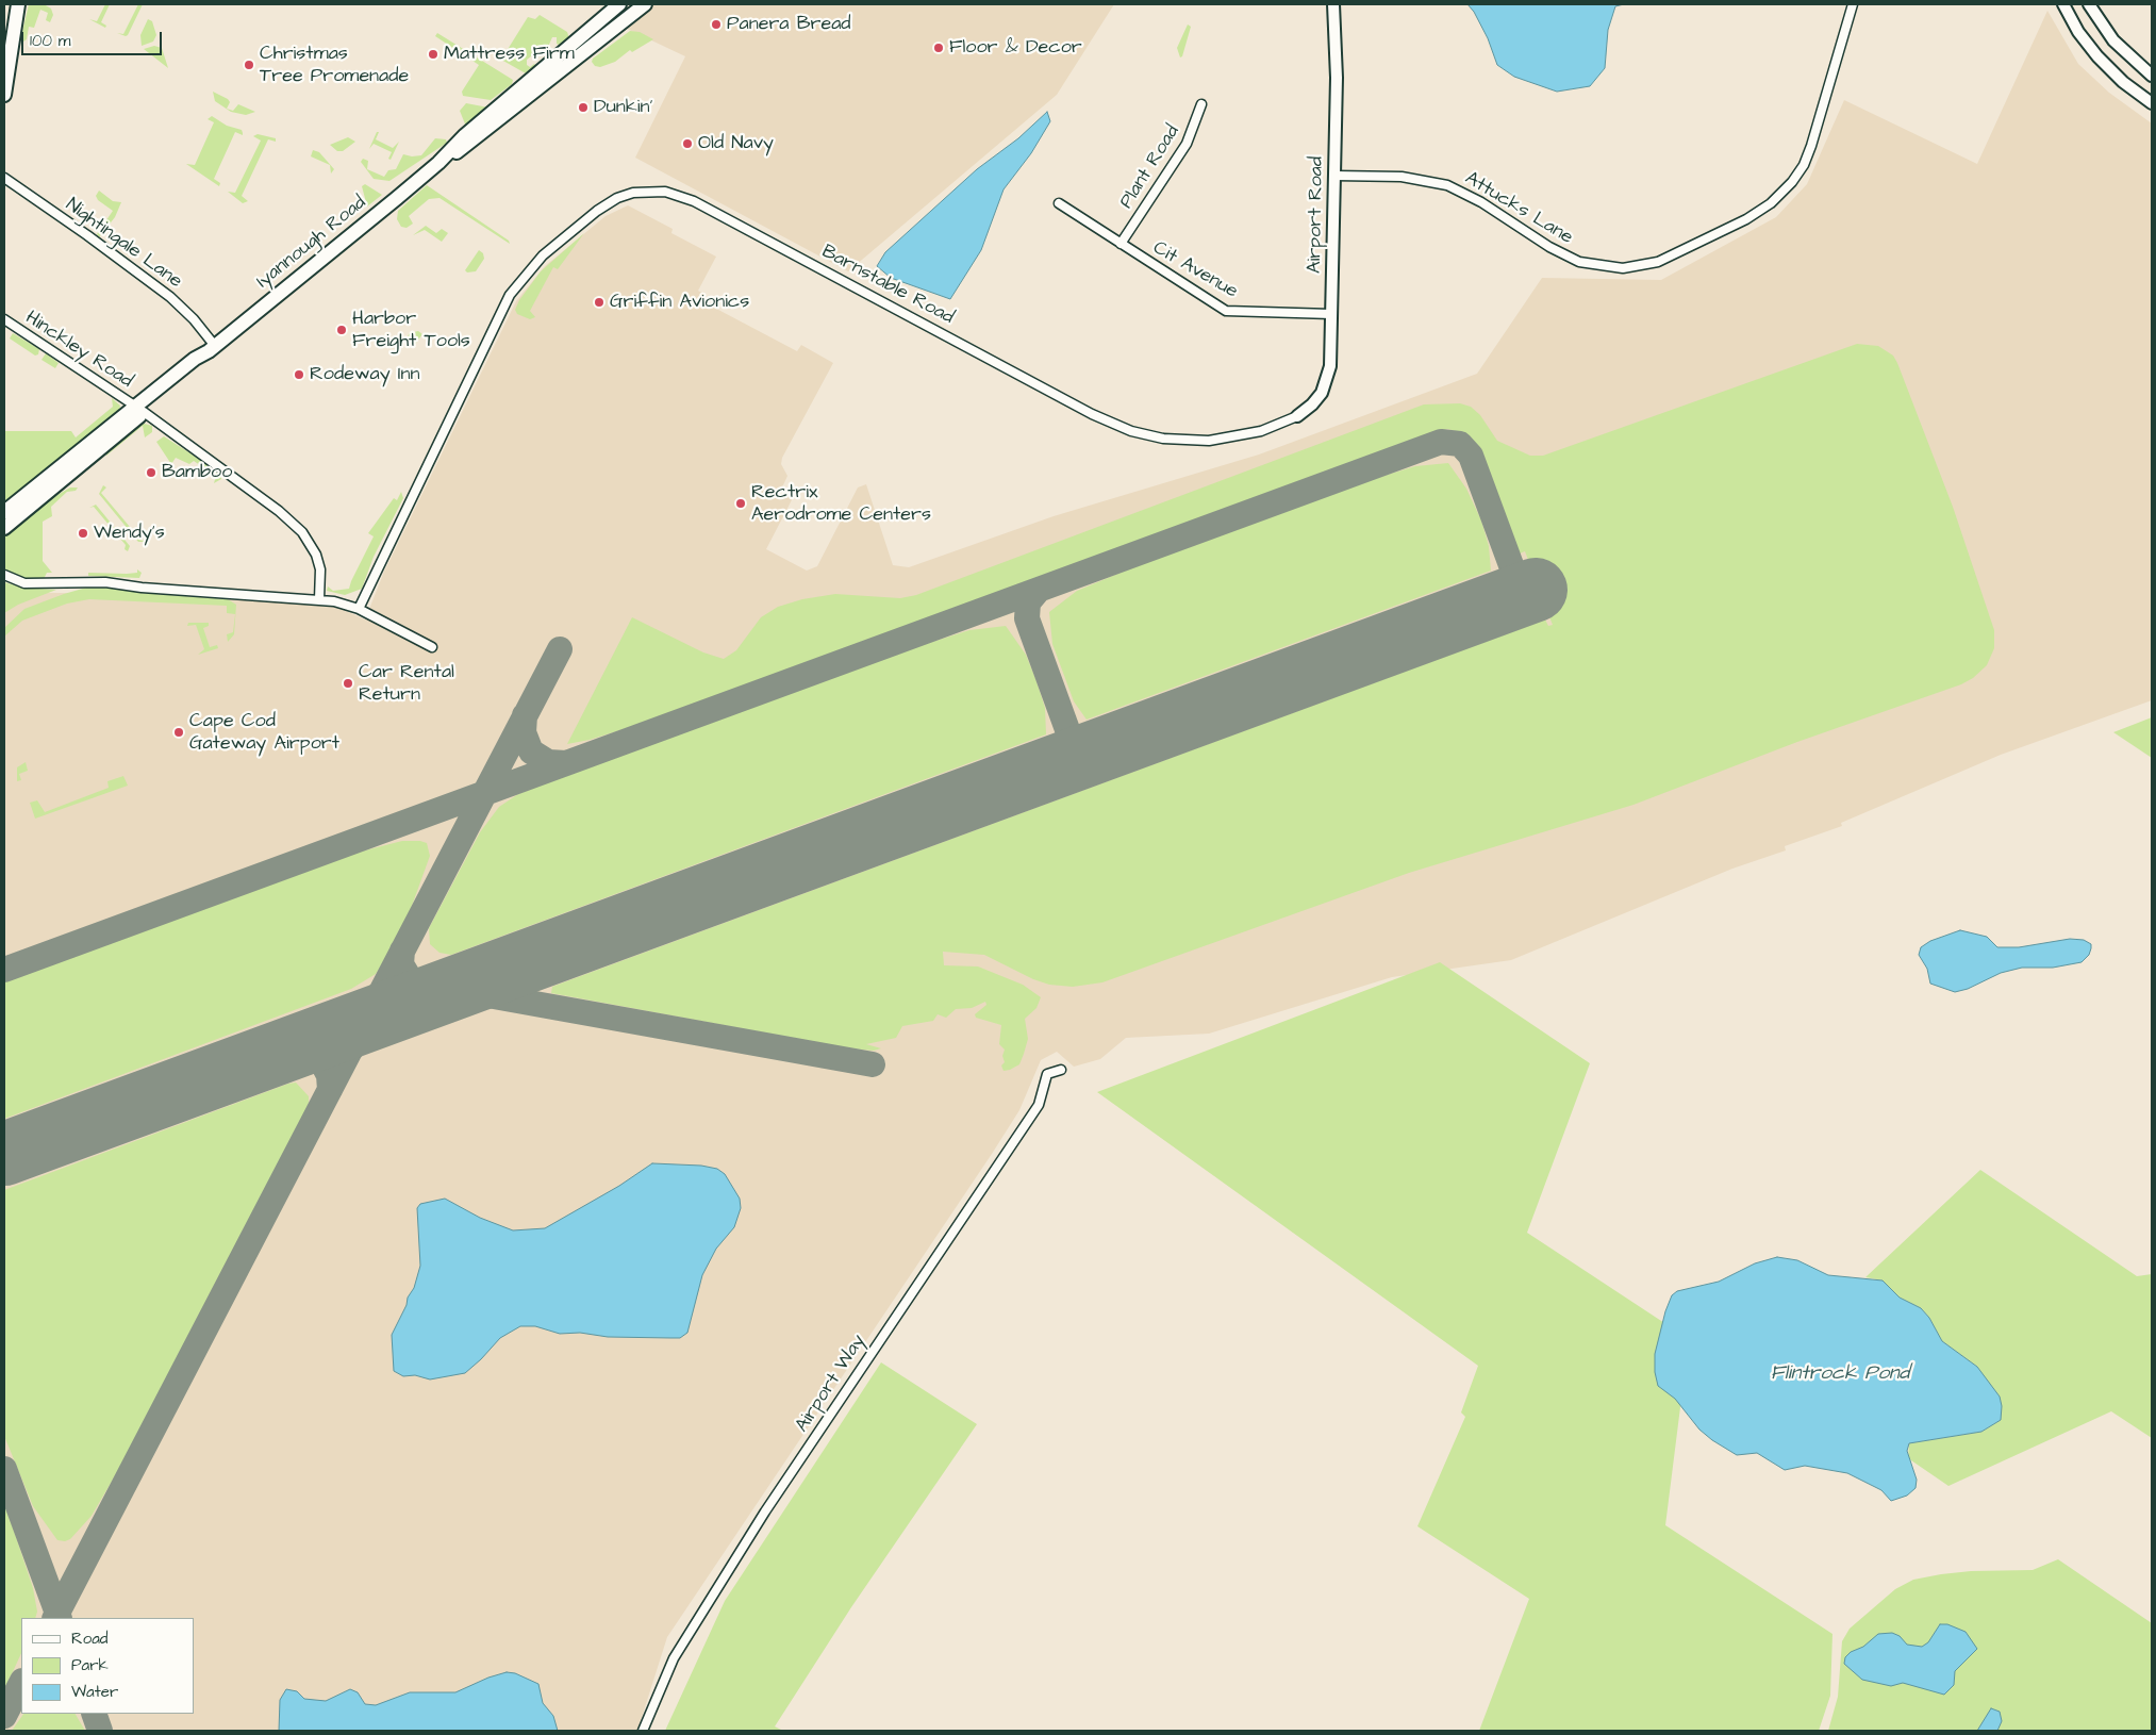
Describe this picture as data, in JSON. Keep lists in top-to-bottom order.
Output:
{
  "streets": {
    "main road": ["Iyannough Road"],
    "street": [
      "Plant Road",
      "Attucks Lane",
      "Airport Road",
      "Nightingale Lane",
      "Cit Avenue",
      "Barnstable Road",
      "Hinckley Road",
      "Airport Way"
    ]
  },
  "crossings": [
    ["Plant Road", "Cit Avenue"],
    ["Attucks Lane", "Airport Road"],
    ["Airport Road", "Cit Avenue"],
    ["Airport Road", "Barnstable Road"],
    ["Iyannough Road", "Nightingale Lane"],
    ["Iyannough Road", "Hinckley Road"]
  ],
  "water": ["Flintrock Pond"],
  "places": [
    "Panera Bread",
    "Floor & Decor",
    "Mattress Firm",
    "Christmas Tree Promenade",
    "Dunkin'",
    "Old Navy",
    "Griffin Avionics",
    "Harbor Freight Tools",
    "Rodeway Inn",
    "Bamboo",
    "Rectrix Aerodrome Centers",
    "Wendy's",
    "Car Rental Return",
    "Cape Cod Gateway Airport"
  ],
  "legend": ["Road", "Park", "Water"],
  "scale_bar": "100 m"
}
